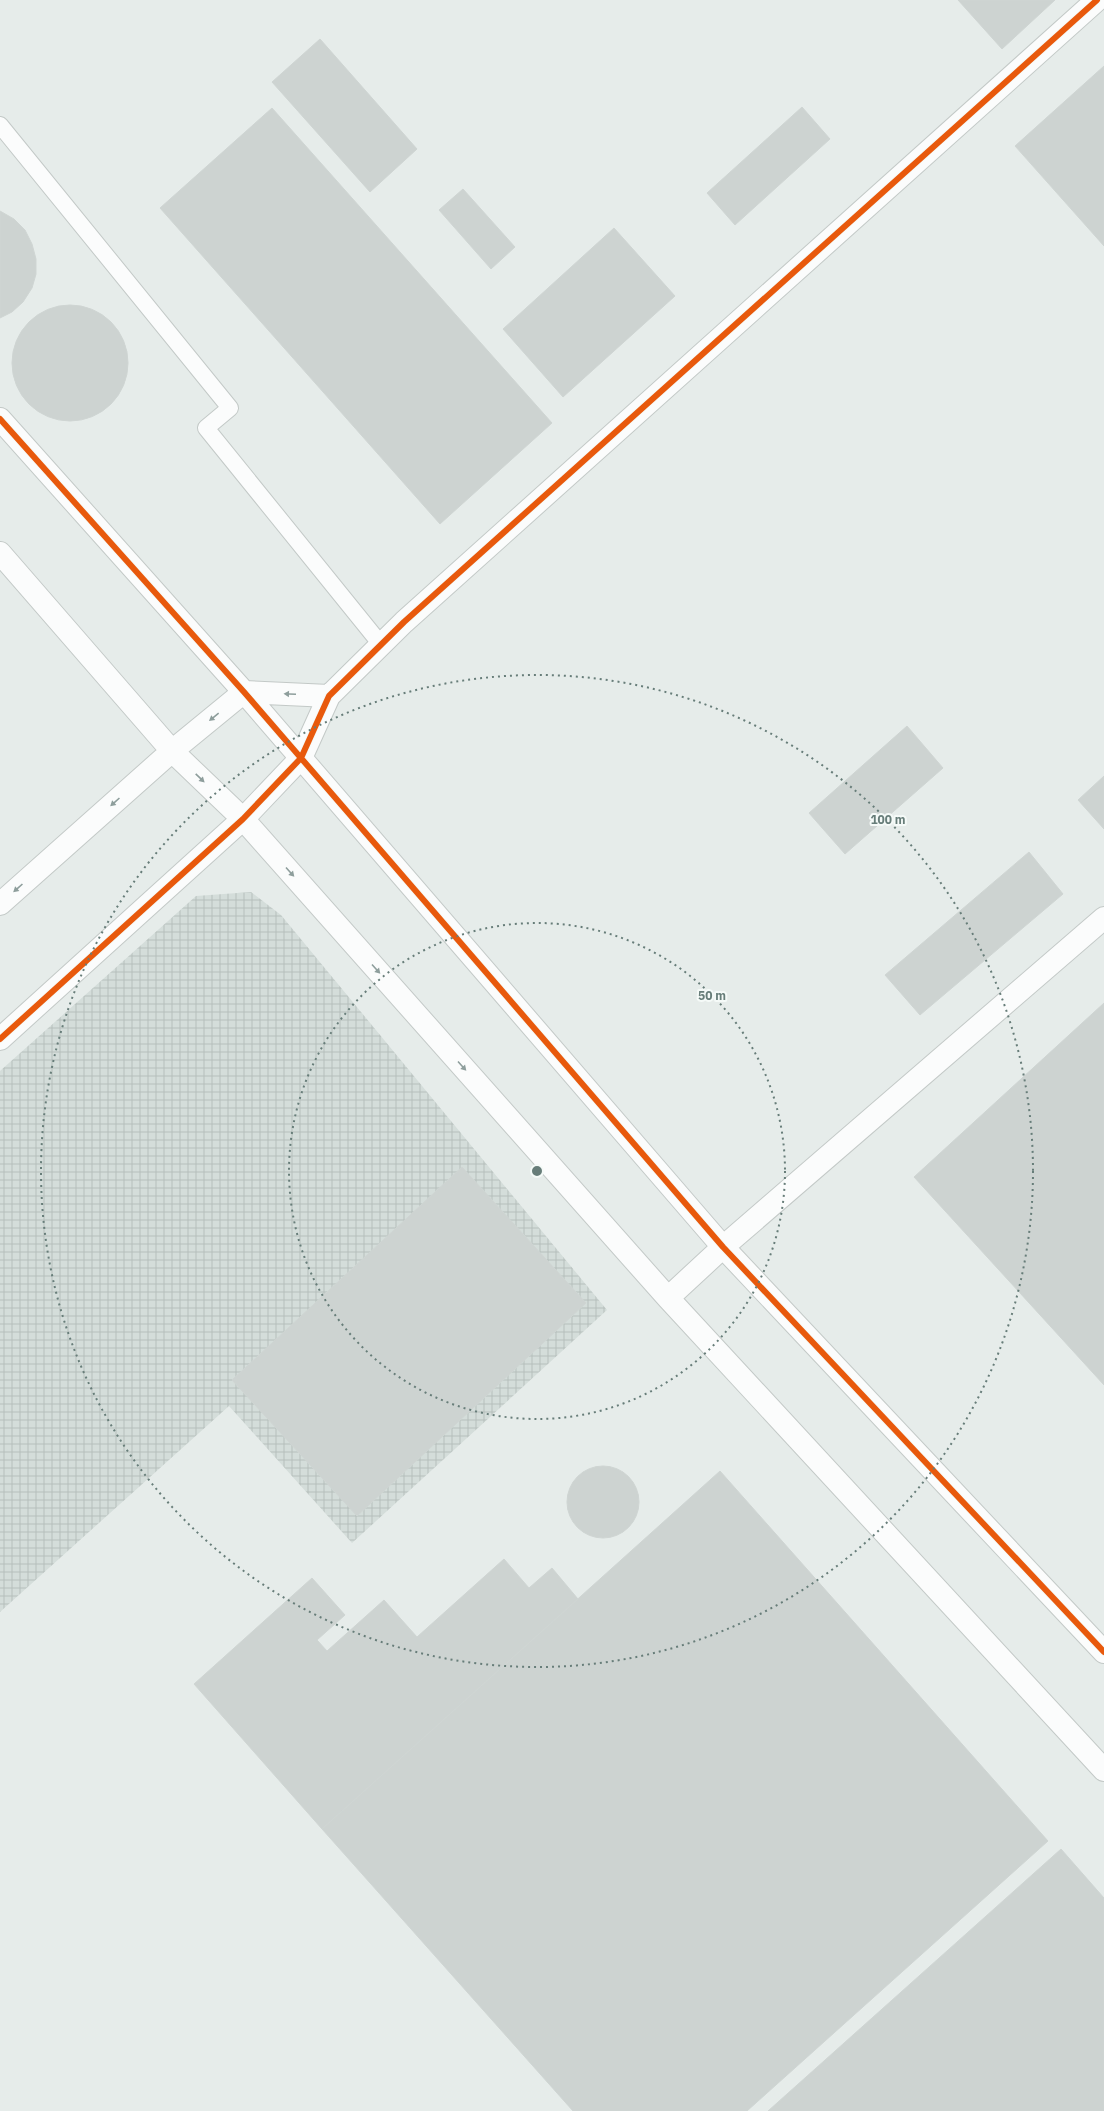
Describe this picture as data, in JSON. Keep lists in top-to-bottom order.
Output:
{
  "rings": ["100 m", "50 m"]
}
